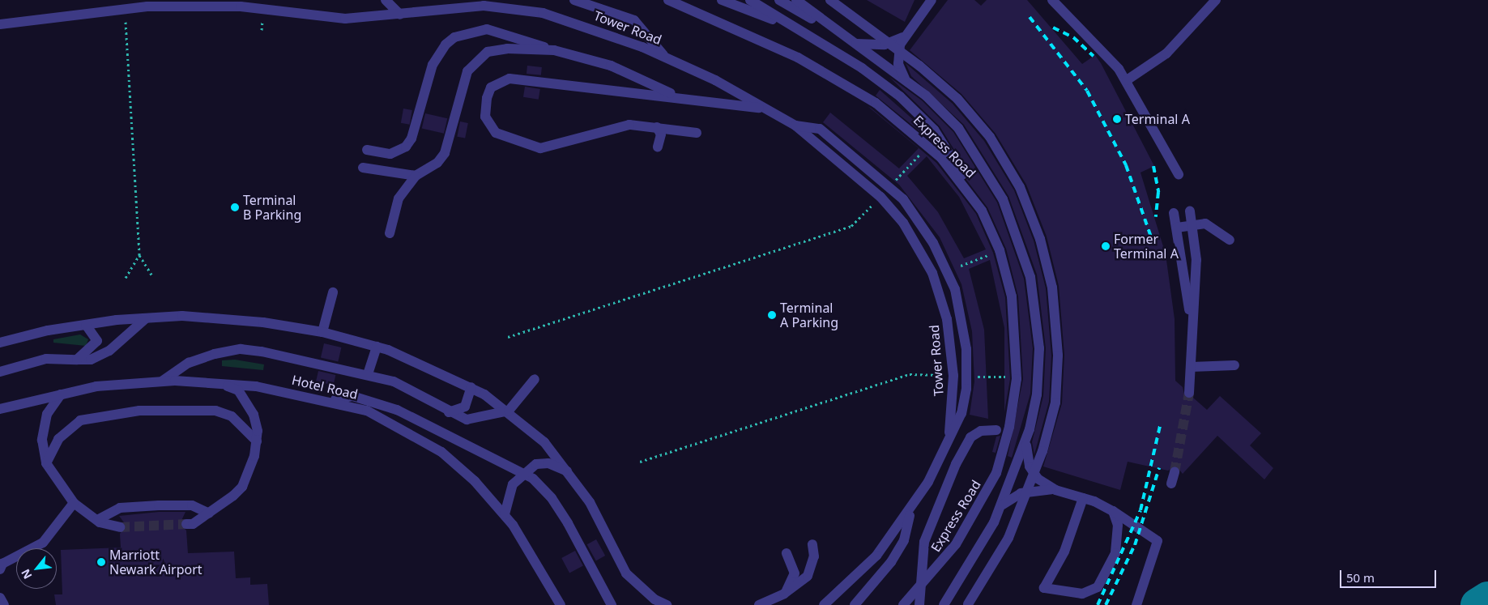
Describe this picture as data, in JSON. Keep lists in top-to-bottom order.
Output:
{
  "streets": {
    "street": ["Tower Road", "Express Road", "Hotel Road"]
  },
  "places": [
    "Terminal A",
    "Terminal B Parking",
    "Former Terminal A",
    "Terminal A Parking",
    "Marriott Newark Airport"
  ],
  "scale_bar": "50 m",
  "north": "bottom left"
}
